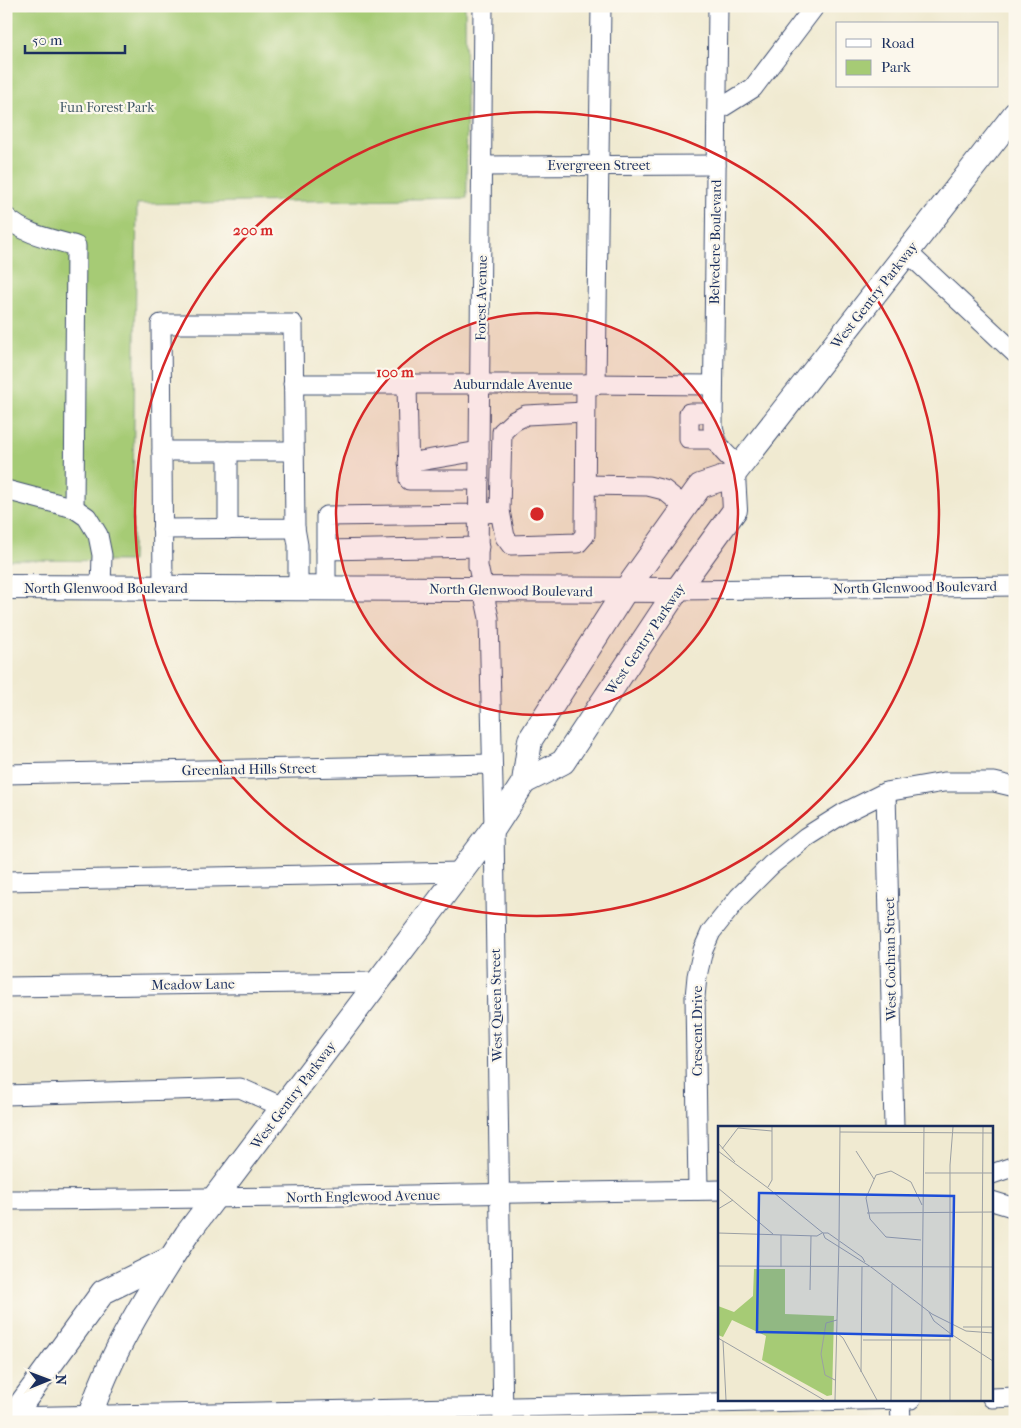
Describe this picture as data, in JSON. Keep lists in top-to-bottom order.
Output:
{
  "streets": {
    "main road": ["West Gentry Parkway", "North Glenwood Boulevard"],
    "street": [
      "Evergreen Street",
      "Belvedere Boulevard",
      "Forest Avenue",
      "Auburndale Avenue",
      "Greenland Hills Street",
      "West Cochran Street",
      "Meadow Lane",
      "West Queen Street",
      "Crescent Drive",
      "North Englewood Avenue"
    ]
  },
  "crossings": [
    ["Evergreen Street", "Belvedere Boulevard"],
    ["Evergreen Street", "Forest Avenue"],
    ["Belvedere Boulevard", "West Gentry Parkway"],
    ["Belvedere Boulevard", "Auburndale Avenue"],
    ["West Gentry Parkway", "North Glenwood Boulevard"],
    ["West Gentry Parkway", "Meadow Lane"],
    ["West Gentry Parkway", "West Queen Street"],
    ["West Gentry Parkway", "North Englewood Avenue"],
    ["Forest Avenue", "Auburndale Avenue"],
    ["Forest Avenue", "North Glenwood Boulevard"],
    ["Forest Avenue", "West Queen Street"],
    ["North Glenwood Boulevard", "West Queen Street"],
    ["Greenland Hills Street", "West Queen Street"],
    ["West Cochran Street", "Crescent Drive"],
    ["West Queen Street", "North Englewood Avenue"],
    ["Crescent Drive", "North Englewood Avenue"]
  ],
  "parks": ["Fun Forest Park"],
  "legend": ["Road", "Park"],
  "scale_bar": "50 m",
  "north": "right",
  "rings": ["200 m", "100 m"]
}
